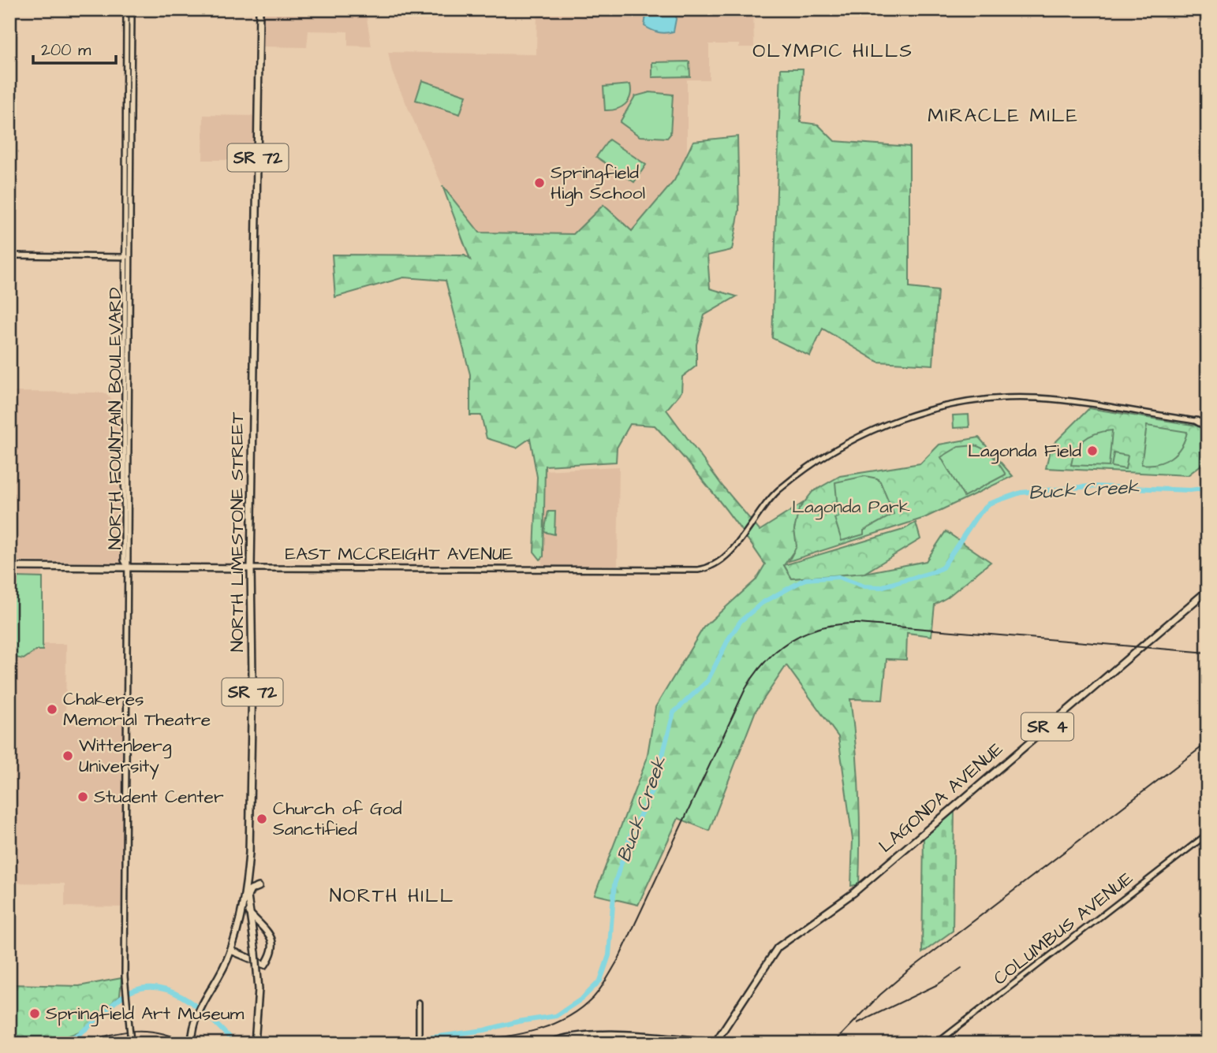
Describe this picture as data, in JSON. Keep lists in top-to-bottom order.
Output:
{
  "streets": {
    "main road": [
      "SR 72",
      "NORTH LIMESTONE STREET",
      "EAST MCCREIGHT AVENUE",
      "SR 4",
      "LAGONDA AVENUE"
    ],
    "street": ["NORTH FOUNTAIN BOULEVARD", "COLUMBUS AVENUE"]
  },
  "crossings": [
    ["SR 72", "NORTH LIMESTONE STREET"],
    ["NORTH FOUNTAIN BOULEVARD", "EAST MCCREIGHT AVENUE"],
    ["NORTH LIMESTONE STREET", "EAST MCCREIGHT AVENUE"],
    ["SR 4", "LAGONDA AVENUE"]
  ],
  "districts": ["OLYMPIC HILLS", "MIRACLE MILE", "NORTH HILL"],
  "water": ["Buck Creek"],
  "parks": ["Lagonda Park"],
  "places": [
    "Springfield High School",
    "Lagonda Field",
    "Chakeres Memorial Theatre",
    "Wittenberg University",
    "Student Center",
    "Church of God Sanctified",
    "Springfield Art Museum"
  ],
  "scale_bar": "200 m"
}
